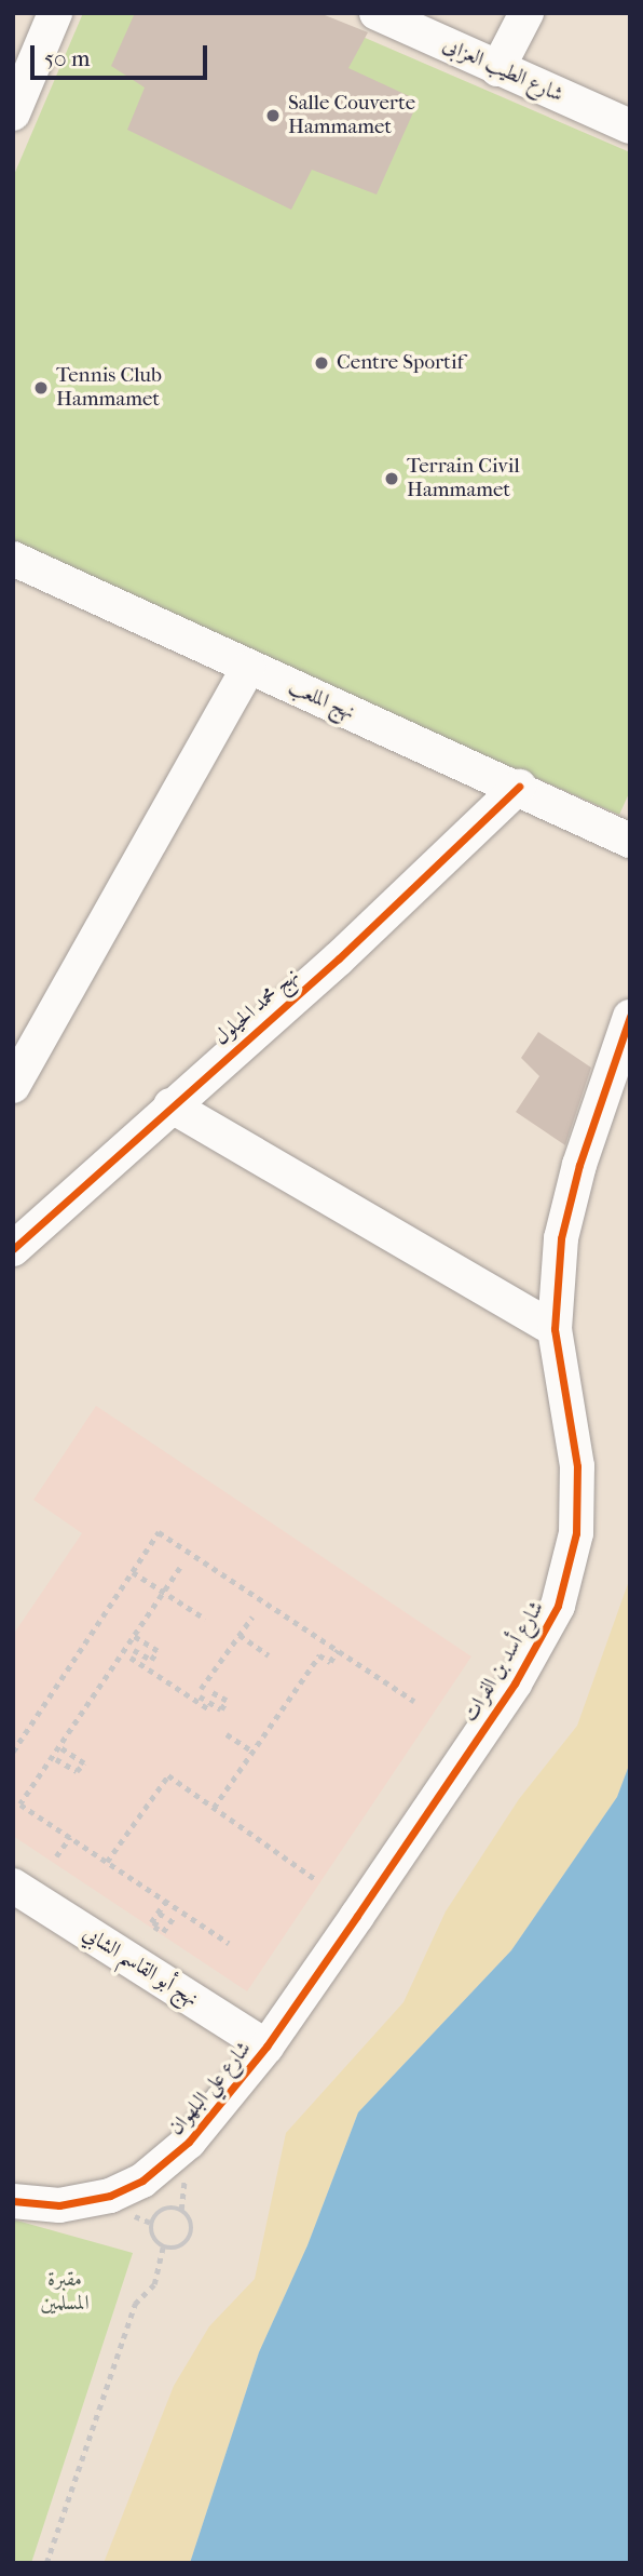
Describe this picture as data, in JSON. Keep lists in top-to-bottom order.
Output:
{
  "streets": {
    "street": [
      "شارع الطيب العزابى",
      "نهج الملعب",
      "نهج محمد الحيلول",
      "شارع أسد بن الفرات",
      "نهج أبو القاسم الشابي",
      "شارع علي البلهوان"
    ]
  },
  "crossings": [
    ["نهج الملعب", "نهج محمد الحيلول"],
    ["شارع أسد بن الفرات", "نهج أبو القاسم الشابي"],
    ["شارع أسد بن الفرات", "شارع علي البلهوان"],
    ["نهج أبو القاسم الشابي", "شارع علي البلهوان"]
  ],
  "parks": ["مقبرة المسلمين"],
  "places": [
    "Salle Couverte Hammamet",
    "Centre Sportif",
    "Tennis Club Hammamet",
    "Terrain Civil Hammamet"
  ],
  "scale_bar": "50 m"
}
